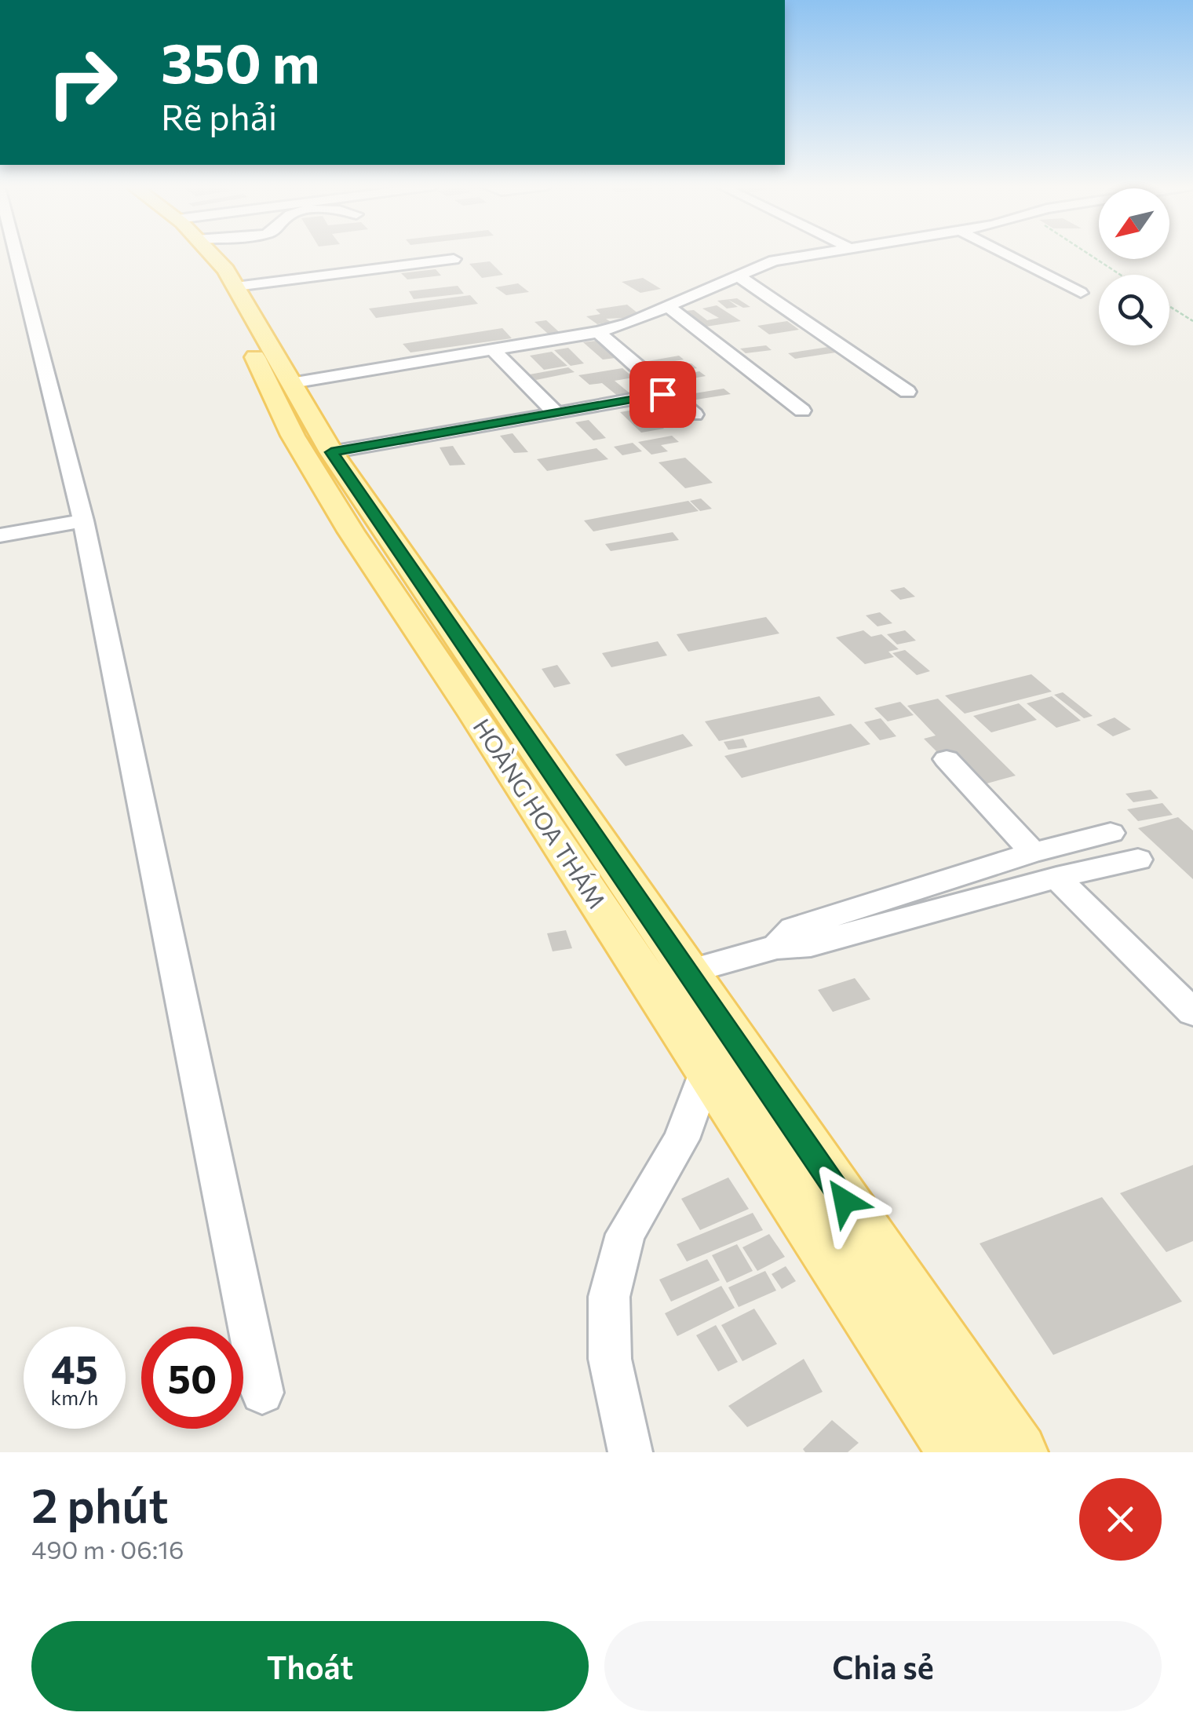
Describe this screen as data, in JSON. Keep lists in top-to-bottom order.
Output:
{
  "streets": {
    "main road": ["HOÀNG HOA THÁM"]
  },
  "north": "bottom left",
  "page": {
    "turn": ["350 m", "Rẽ phải"],
    "speed": "45 km/h",
    "limit": "50",
    "heading": ["2 phút", "490 m · 06:16"],
    "buttons": ["Thoát", "Chia sẻ"]
  }
}
